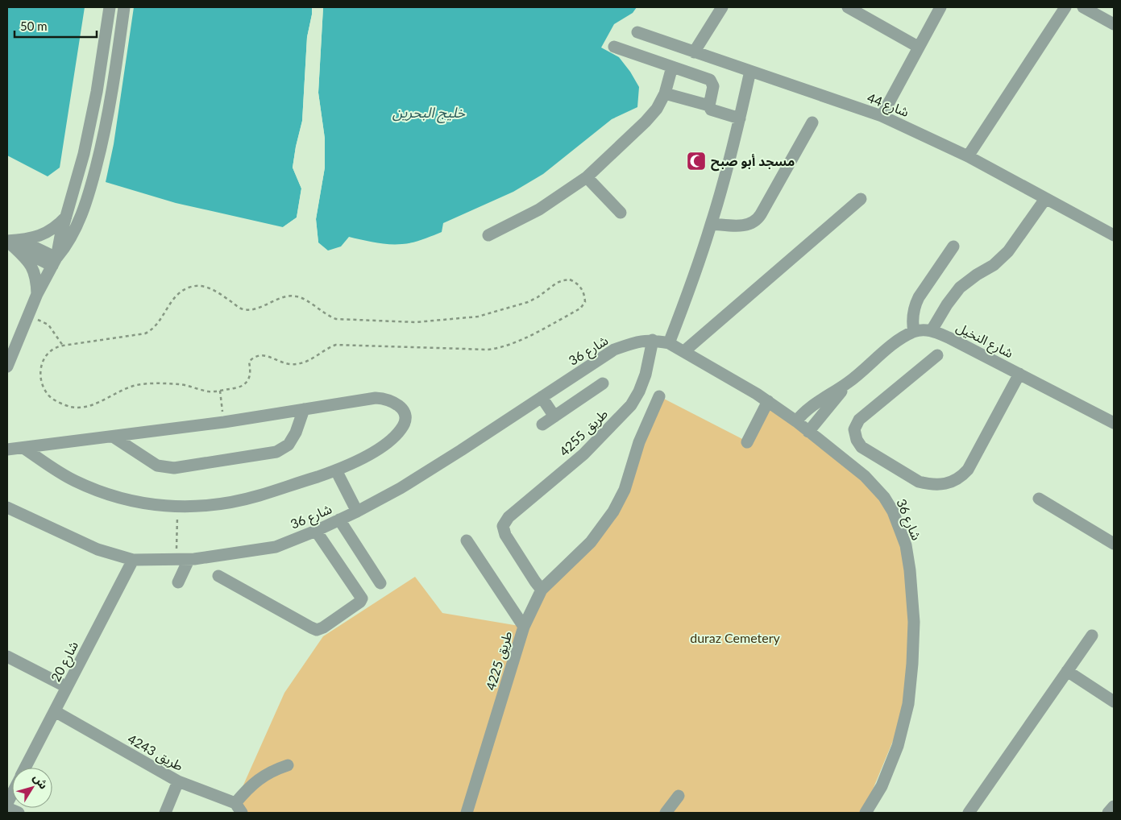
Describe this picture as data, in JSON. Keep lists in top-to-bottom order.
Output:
{
  "streets": {
    "street": [
      "شارع 44",
      "شارع النخيل",
      "شارع 36",
      "طريق 4255",
      "طريق 4225",
      "شارع 20",
      "طريق 4243"
    ]
  },
  "crossings": [
    ["شارع النخيل", "شارع 36"],
    ["شارع 36", "طريق 4255"],
    ["شارع 36", "شارع 20"],
    ["طريق 4255", "طريق 4225"],
    ["شارع 20", "طريق 4243"]
  ],
  "water": ["خليج البحرين"],
  "parks": ["duraz Cemetery"],
  "places": {
    "mosque": ["مسجد أبو صبح"]
  },
  "scale_bar": "50 m",
  "north": "top right"
}
